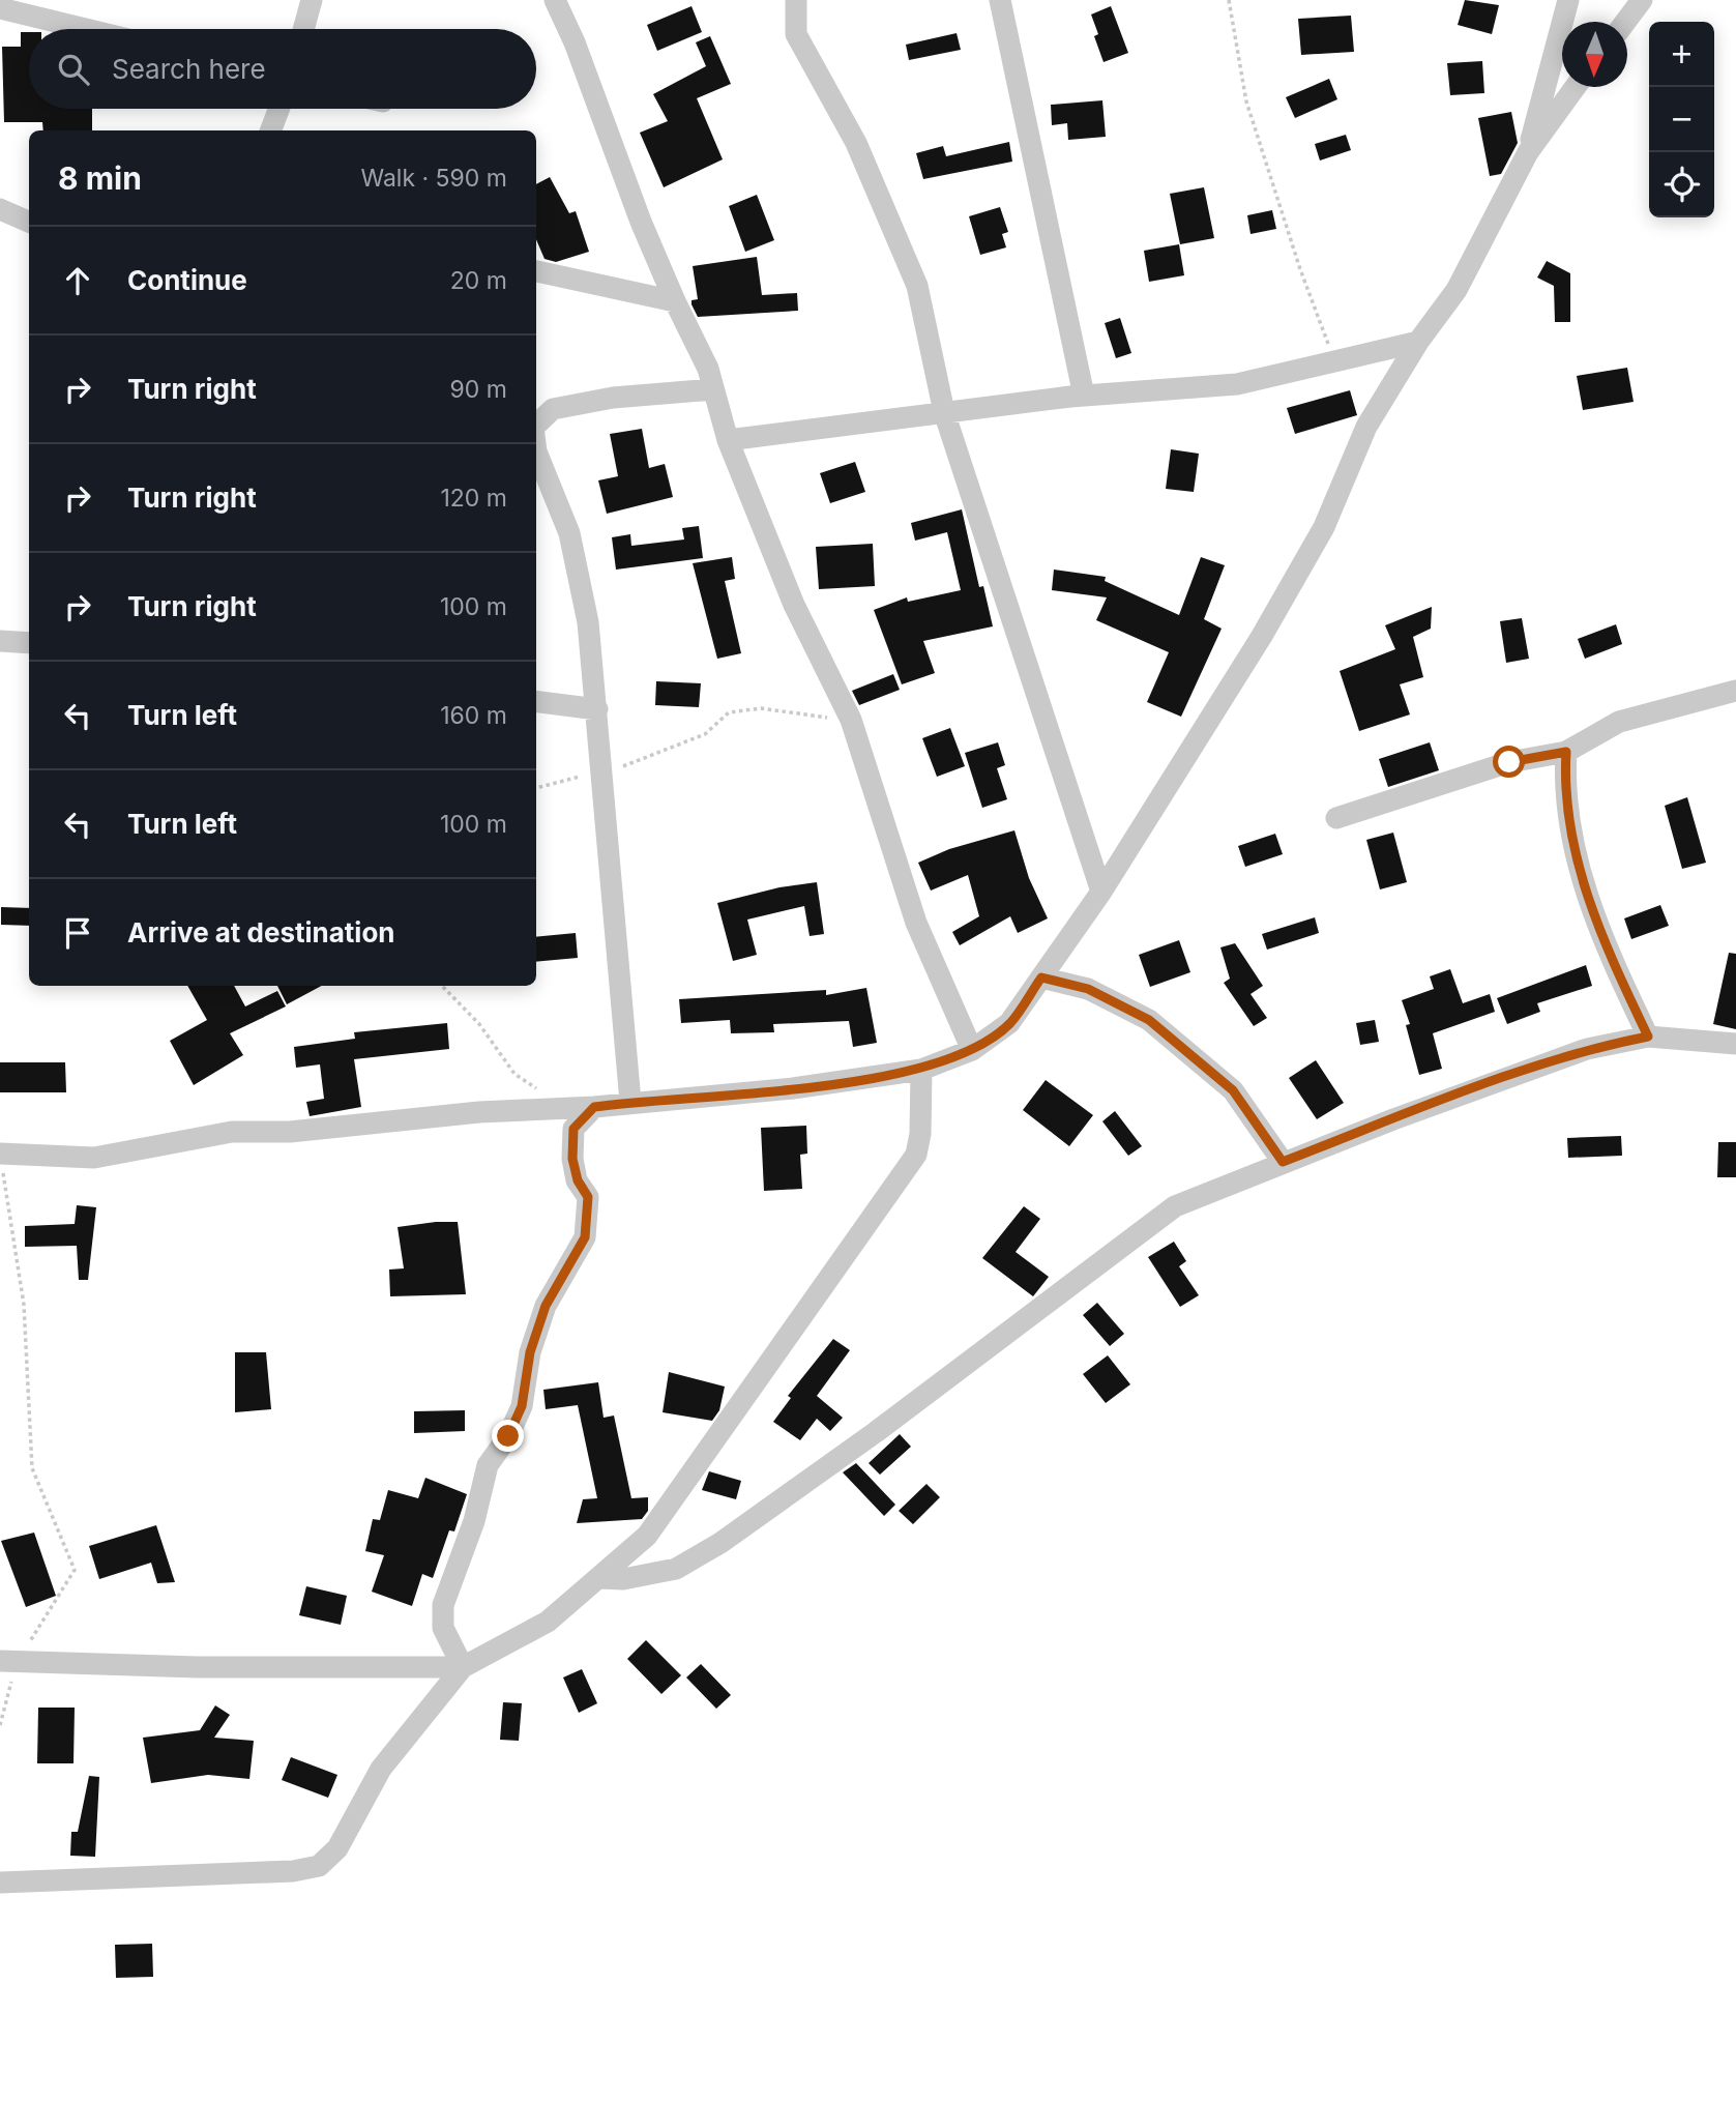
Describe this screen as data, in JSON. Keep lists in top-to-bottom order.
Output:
{
  "north": "bottom",
  "page": {
    "map_buttons": ["+", "−"],
    "search": "Search here",
    "heading": ["8 min", "Walk · 590 m"],
    "list": [
      ["Continue", "20 m"],
      ["Turn right", "90 m"],
      ["Turn right", "120 m"],
      ["Turn right", "100 m"],
      ["Turn left", "160 m"],
      ["Turn left", "100 m"],
      "Arrive at destination"
    ]
  }
}
